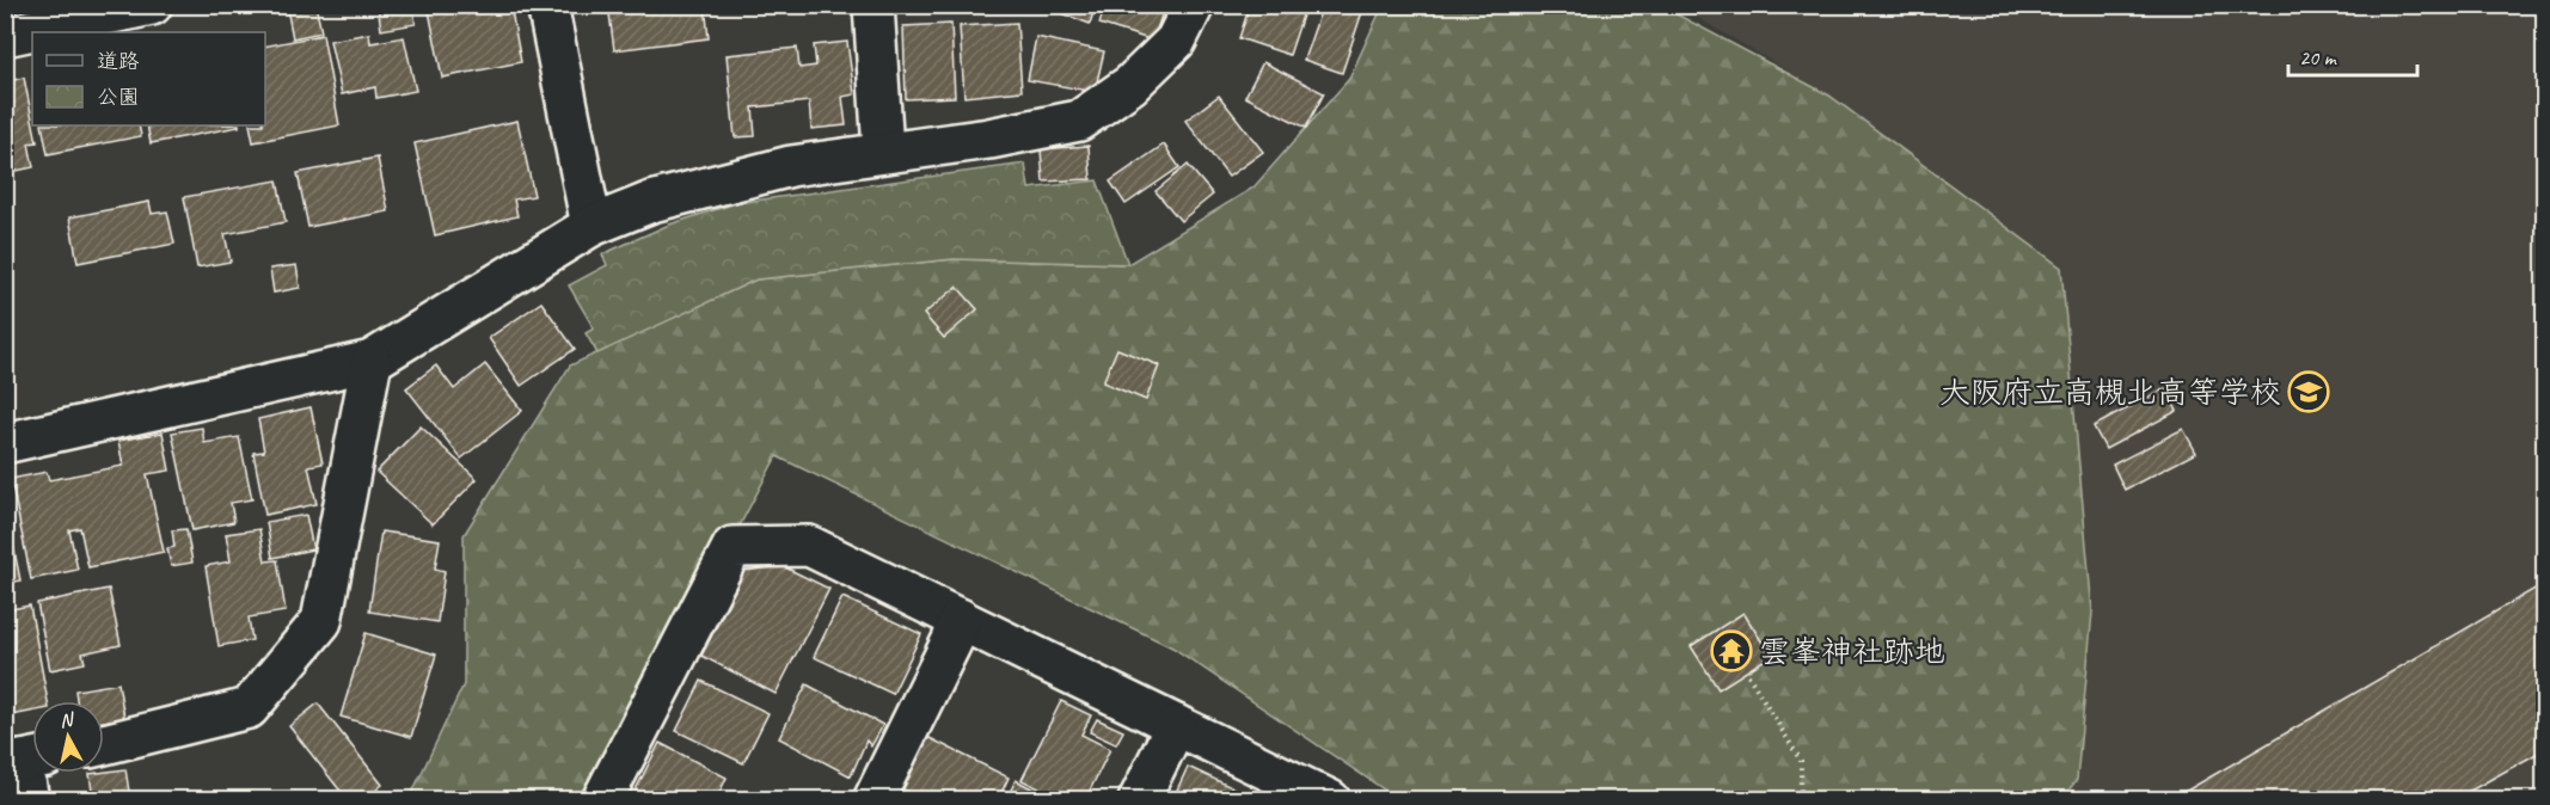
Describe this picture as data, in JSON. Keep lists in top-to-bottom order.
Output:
{
  "places": {
    "school or university": ["大阪府立高槻北高等学校"],
    "temple": ["雲峯神社跡地"]
  },
  "legend": ["道路", "公園"],
  "scale_bar": "20 m",
  "north": "top"
}
